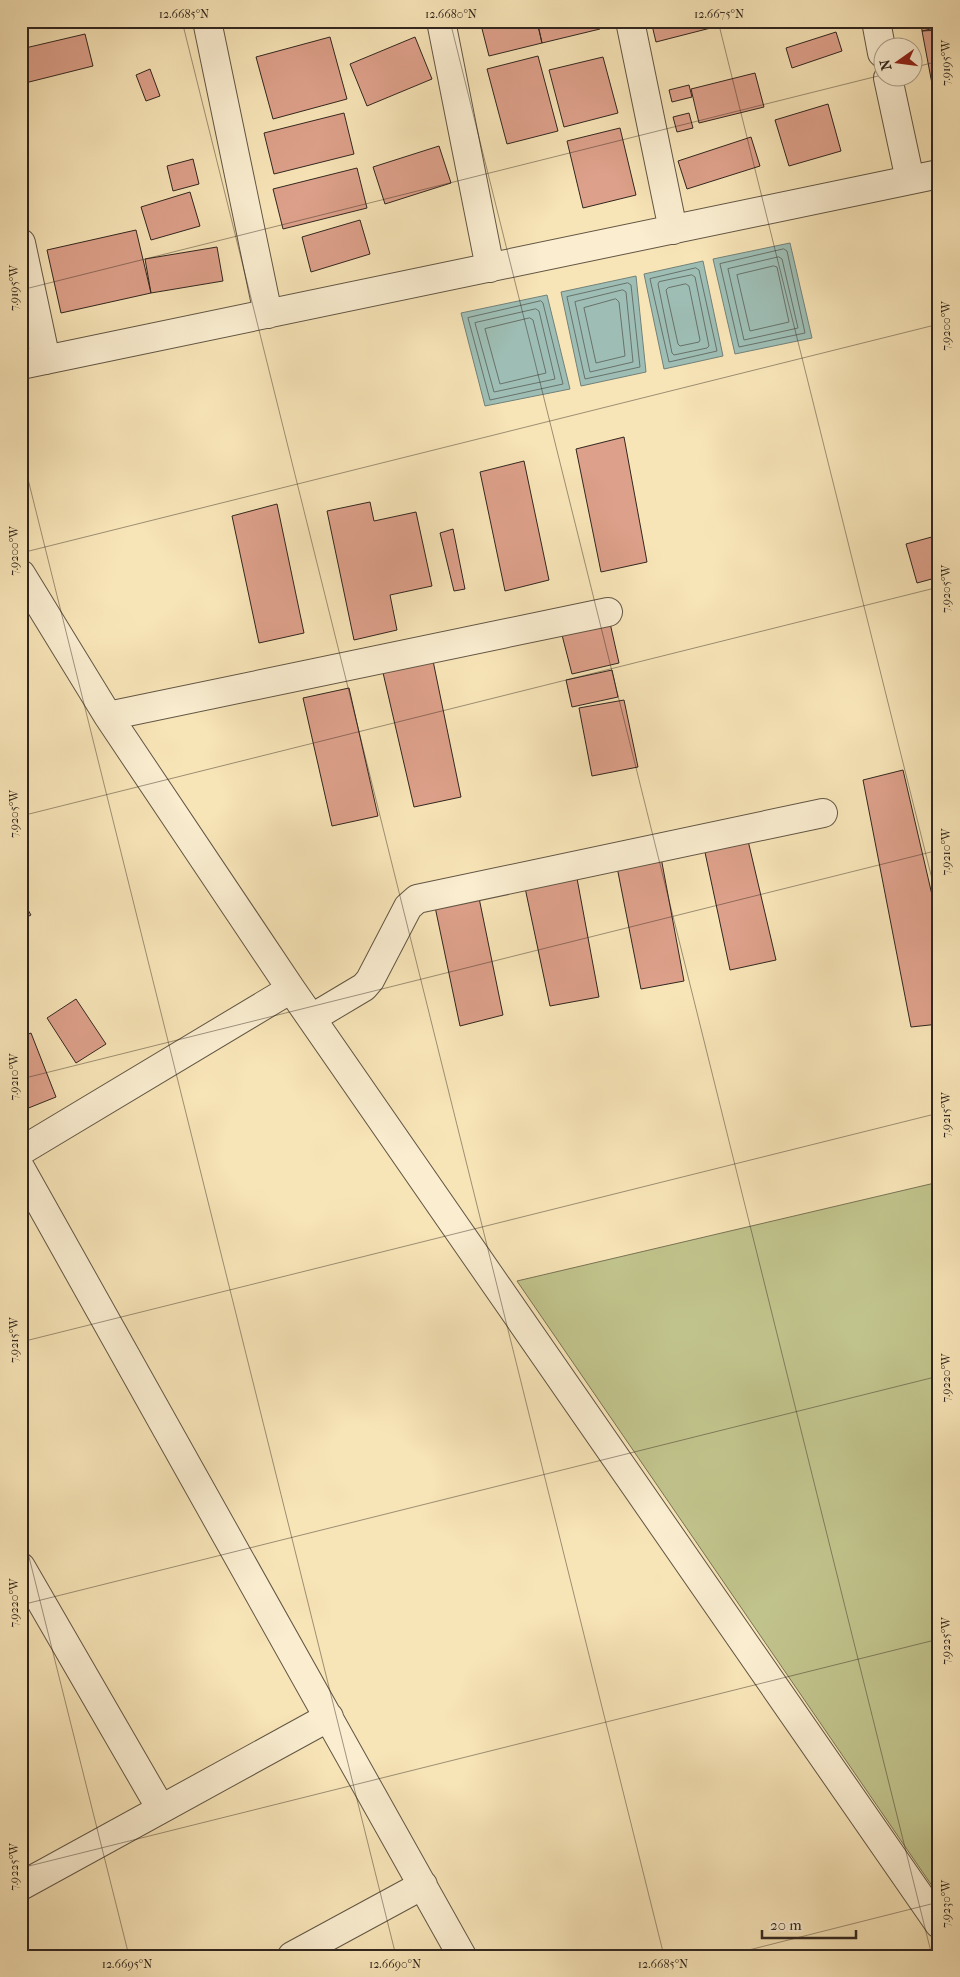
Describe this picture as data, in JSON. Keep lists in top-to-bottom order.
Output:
{
  "scale_bar": "20 m",
  "north": "left",
  "coordinates": [
    "12.6685°N",
    "12.6680°N",
    "12.6675°N",
    "7.9195°W",
    "7.9200°W",
    "7.9205°W",
    "7.9210°W",
    "7.9215°W",
    "7.9220°W",
    "7.9225°W",
    "7.9230°W",
    "12.6695°N",
    "12.6690°N"
  ]
}
